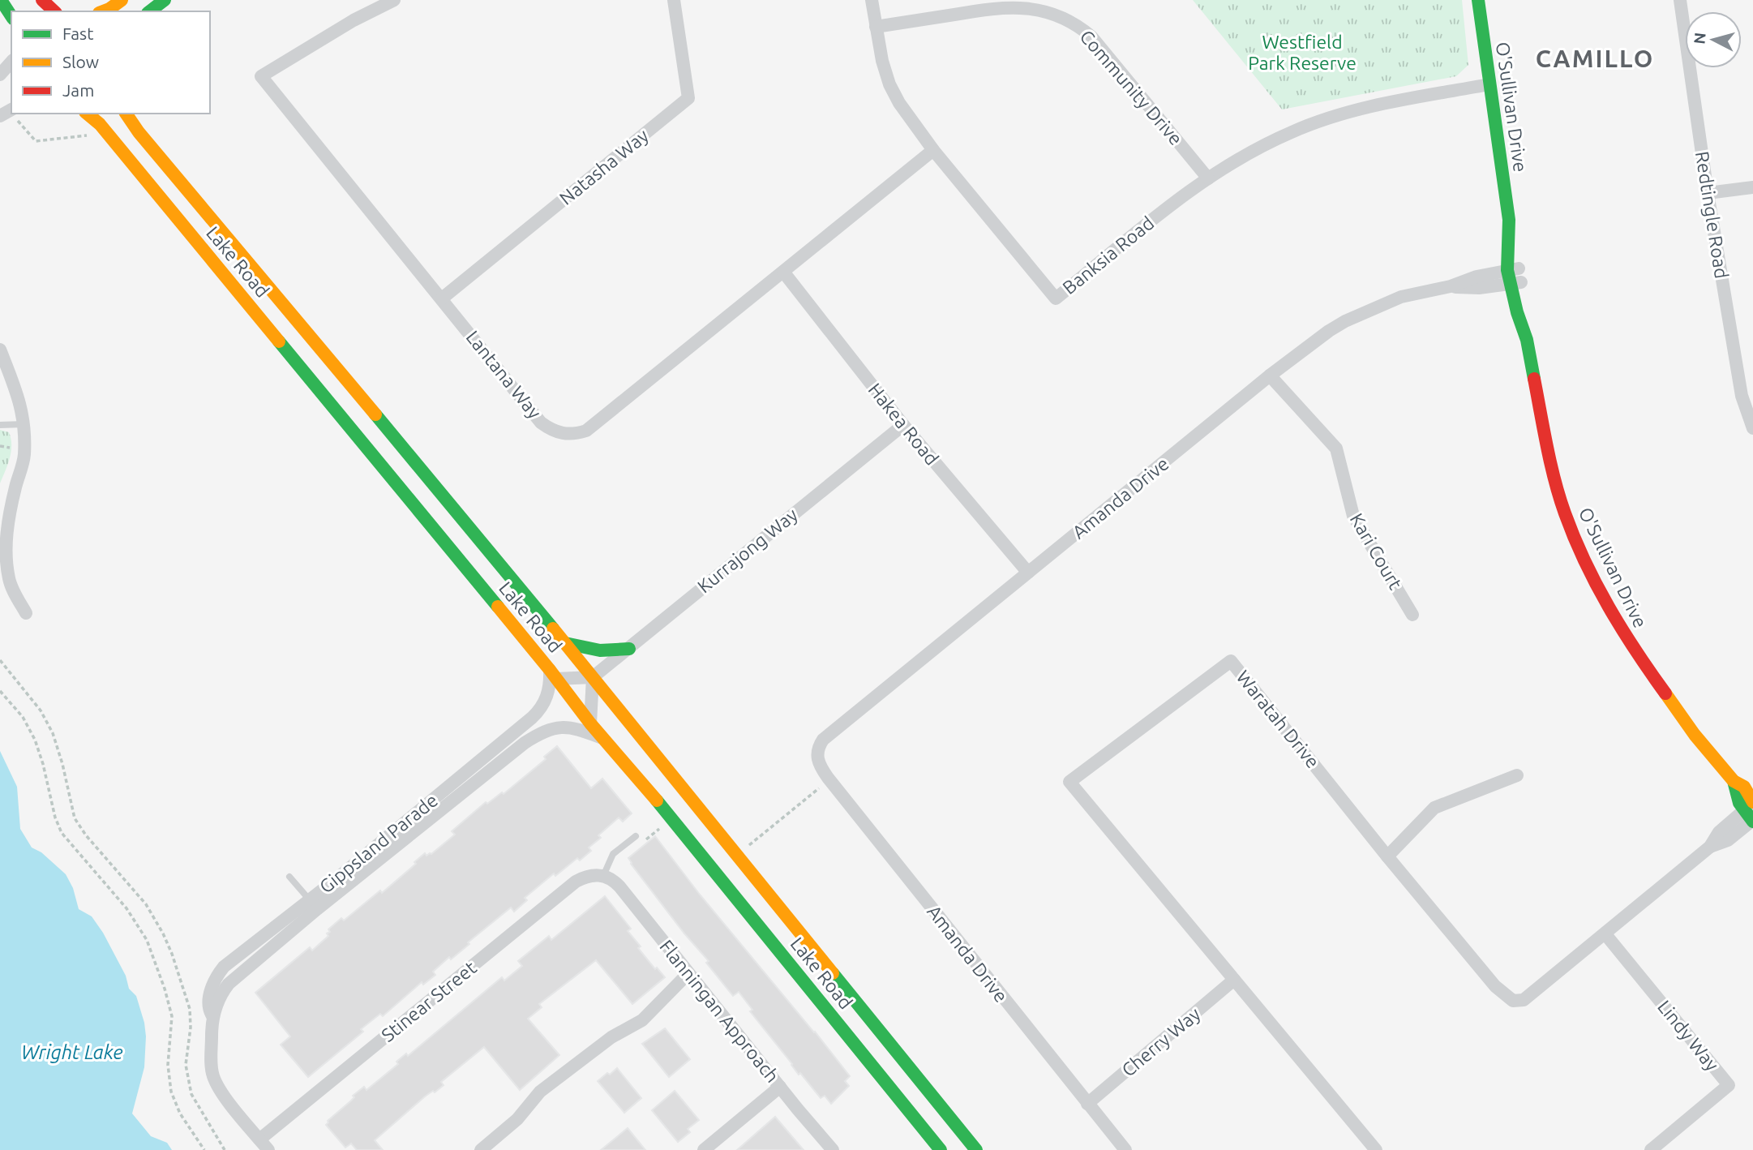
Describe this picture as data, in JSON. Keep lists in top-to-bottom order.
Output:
{
  "streets": {
    "main road": ["O'Sullivan Drive", "Lake Road"],
    "street": [
      "Community Drive",
      "Natasha Way",
      "Redtingle Road",
      "Banksia Road",
      "Lantana Way",
      "Hakea Road",
      "Amanda Drive",
      "Kurrajong Way",
      "Kari Court",
      "Waratah Drive",
      "Gippsland Parade",
      "Stinear Street",
      "Flanningan Approach",
      "Lindy Way",
      "Cherry Way"
    ]
  },
  "crossings": [
    ["Community Drive", "Banksia Road"],
    ["O'Sullivan Drive", "Banksia Road"],
    ["O'Sullivan Drive", "Amanda Drive"],
    ["O'Sullivan Drive", "Waratah Drive"],
    ["Natasha Way", "Lantana Way"],
    ["Banksia Road", "Lantana Way"],
    ["Lake Road", "Kurrajong Way"],
    ["Lake Road", "Gippsland Parade"],
    ["Lantana Way", "Hakea Road"],
    ["Hakea Road", "Amanda Drive"],
    ["Hakea Road", "Kurrajong Way"],
    ["Amanda Drive", "Kari Court"],
    ["Amanda Drive", "Cherry Way"],
    ["Waratah Drive", "Lindy Way"],
    ["Waratah Drive", "Cherry Way"],
    ["Gippsland Parade", "Stinear Street"],
    ["Stinear Street", "Flanningan Approach"]
  ],
  "districts": ["CAMILLO"],
  "water": ["Wright Lake"],
  "parks": ["Westfield Park Reserve"],
  "legend": ["Fast", "Slow", "Jam"],
  "north": "left"
}
